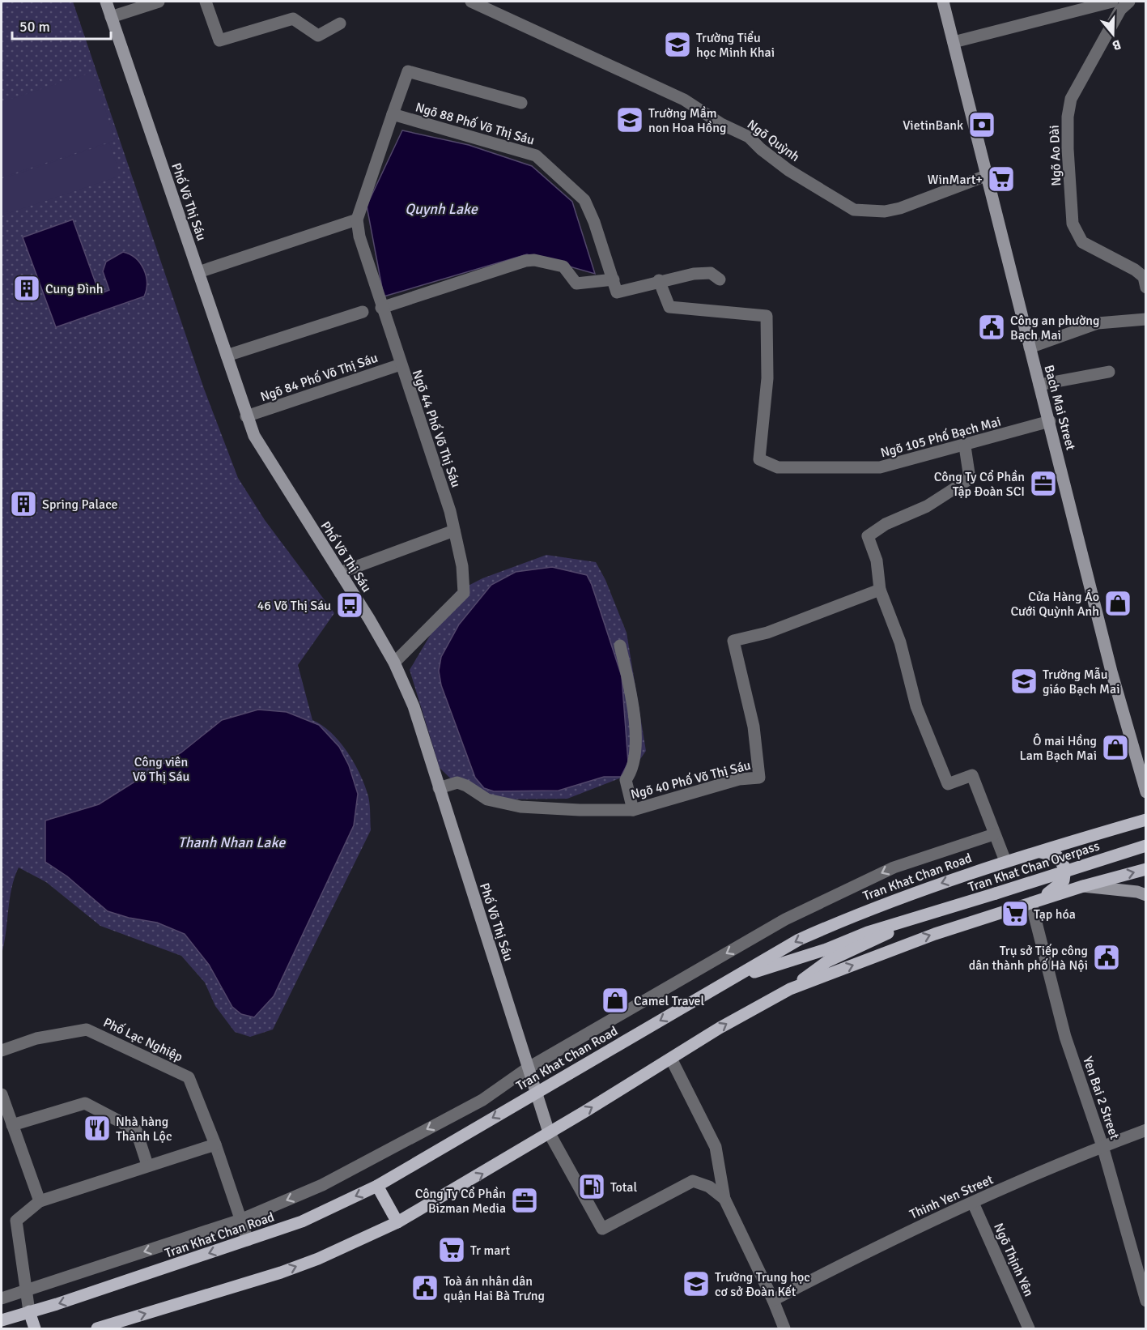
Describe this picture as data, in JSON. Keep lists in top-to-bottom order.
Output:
{
  "streets": {
    "main road": ["Tran Khat Chan Overpass", "Tran Khat Chan Road"],
    "street": [
      "Ngõ 88 Phố Võ Thị Sáu",
      "Ngõ Quỳnh",
      "Ngõ Ao Dài",
      "Phố Võ Thị Sáu",
      "Ngõ 84 Phố Võ Thị Sáu",
      "Bach Mai Street",
      "Ngõ 44 Phố Võ Thị Sáu",
      "Ngõ 105 Phố Bạch Mai",
      "Ngõ 40 Phố Võ Thị Sáu",
      "Phố Lạc Nghiệp",
      "Yen Bai 2 Street",
      "Thinh Yen Street",
      "Ngõ Thịnh Yên"
    ]
  },
  "crossings": [
    ["Ngõ 88 Phố Võ Thị Sáu", "Ngõ 105 Phố Bạch Mai"],
    ["Ngõ Quỳnh", "Bach Mai Street"],
    ["Phố Võ Thị Sáu", "Ngõ 84 Phố Võ Thị Sáu"],
    ["Phố Võ Thị Sáu", "Ngõ 44 Phố Võ Thị Sáu"],
    ["Phố Võ Thị Sáu", "Ngõ 40 Phố Võ Thị Sáu"],
    ["Phố Võ Thị Sáu", "Tran Khat Chan Road"],
    ["Ngõ 84 Phố Võ Thị Sáu", "Ngõ 44 Phố Võ Thị Sáu"],
    ["Bach Mai Street", "Ngõ 105 Phố Bạch Mai"],
    ["Tran Khat Chan Overpass", "Tran Khat Chan Road"],
    ["Tran Khat Chan Road", "Phố Lạc Nghiệp"],
    ["Yen Bai 2 Street", "Thinh Yen Street"],
    ["Thinh Yen Street", "Ngõ Thịnh Yên"]
  ],
  "one_way": ["Tran Khat Chan Road"],
  "water": ["Quynh Lake", "Thanh Nhan Lake"],
  "parks": ["Công viên Võ Thị Sáu"],
  "places": {
    "school or university": [
      "Trường Tiểu học Minh Khai",
      "Trường Mầm non Hoa Hồng",
      "Trường Mẫu giáo Bạch Mai",
      "Trường Trung học cơ sở Đoàn Kết"
    ],
    "bank": ["VietinBank"],
    "supermarket": ["WinMart+", "Tạp hóa", "Tr mart"],
    "building": ["Cung Đình", "Spring Palace"],
    "public building": ["Công an phường Bạch Mai", "Trụ sở Tiếp công dân thành phố Hà Nội", "Toà án nhân dân quận Hai Bà Trưng"],
    "office": ["Công Ty Cổ Phần Tập Đoàn SCI", "Công Ty Cổ Phần Bizman Media"],
    "shop": ["Cửa Hàng Áo Cưới Quỳnh Anh", "Ô mai Hồng Lam Bạch Mai", "Camel Travel"],
    "bus stop": ["46 Võ Thị Sáu"],
    "restaurant": ["Nhà hàng Thành Lộc"],
    "fuel station": ["Total"]
  },
  "scale_bar": "50 m",
  "north": "bottom"
}
